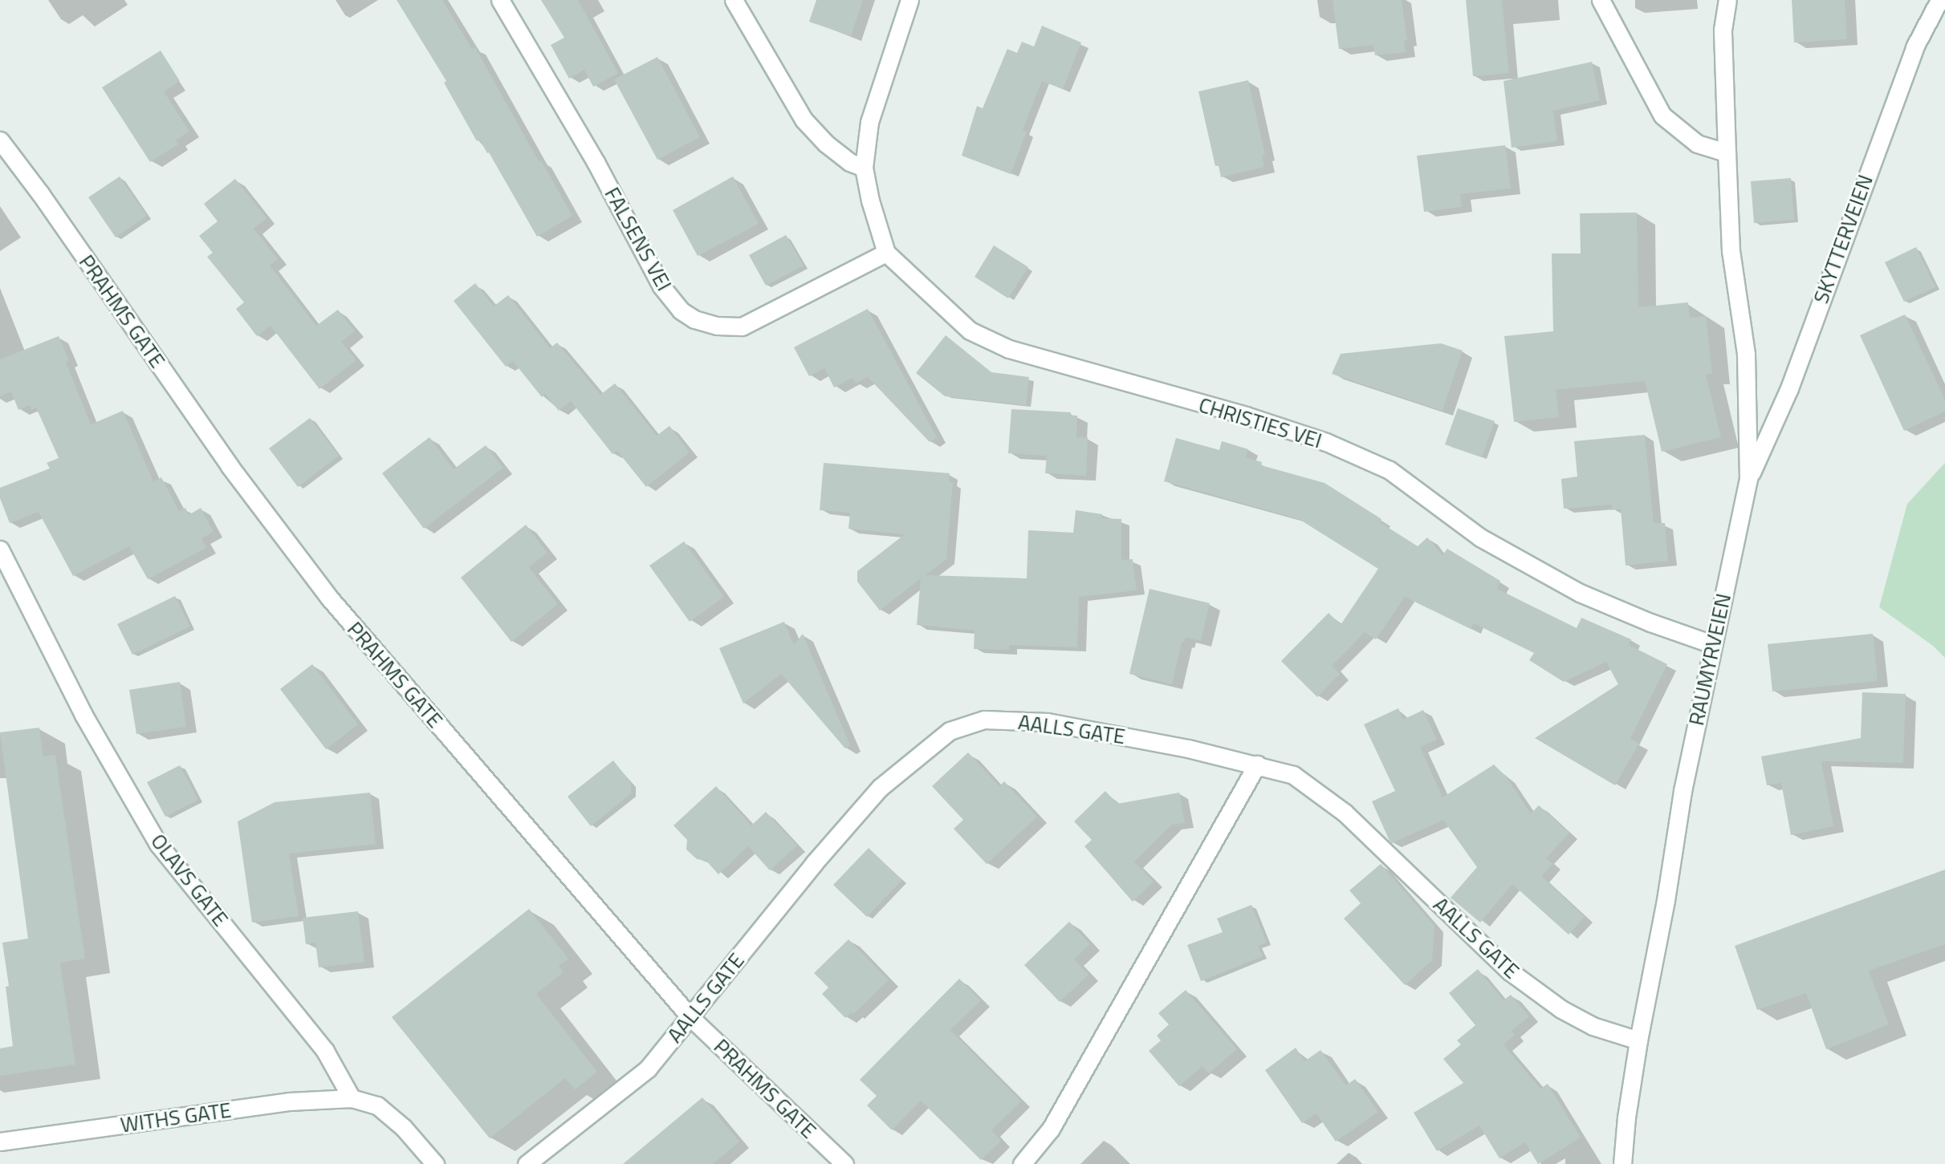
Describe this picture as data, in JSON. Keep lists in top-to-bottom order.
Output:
{
  "streets": {
    "street": [
      "FALSENS VEI",
      "SKYTTERVEIEN",
      "PRAHMS GATE",
      "CHRISTIES VEI",
      "RAUMYRVEIEN",
      "AALLS GATE",
      "OLAVS GATE",
      "WITHS GATE"
    ]
  },
  "crossings": [
    ["FALSENS VEI", "CHRISTIES VEI"],
    ["SKYTTERVEIEN", "RAUMYRVEIEN"],
    ["PRAHMS GATE", "AALLS GATE"],
    ["CHRISTIES VEI", "RAUMYRVEIEN"],
    ["RAUMYRVEIEN", "AALLS GATE"],
    ["OLAVS GATE", "WITHS GATE"]
  ]
}
